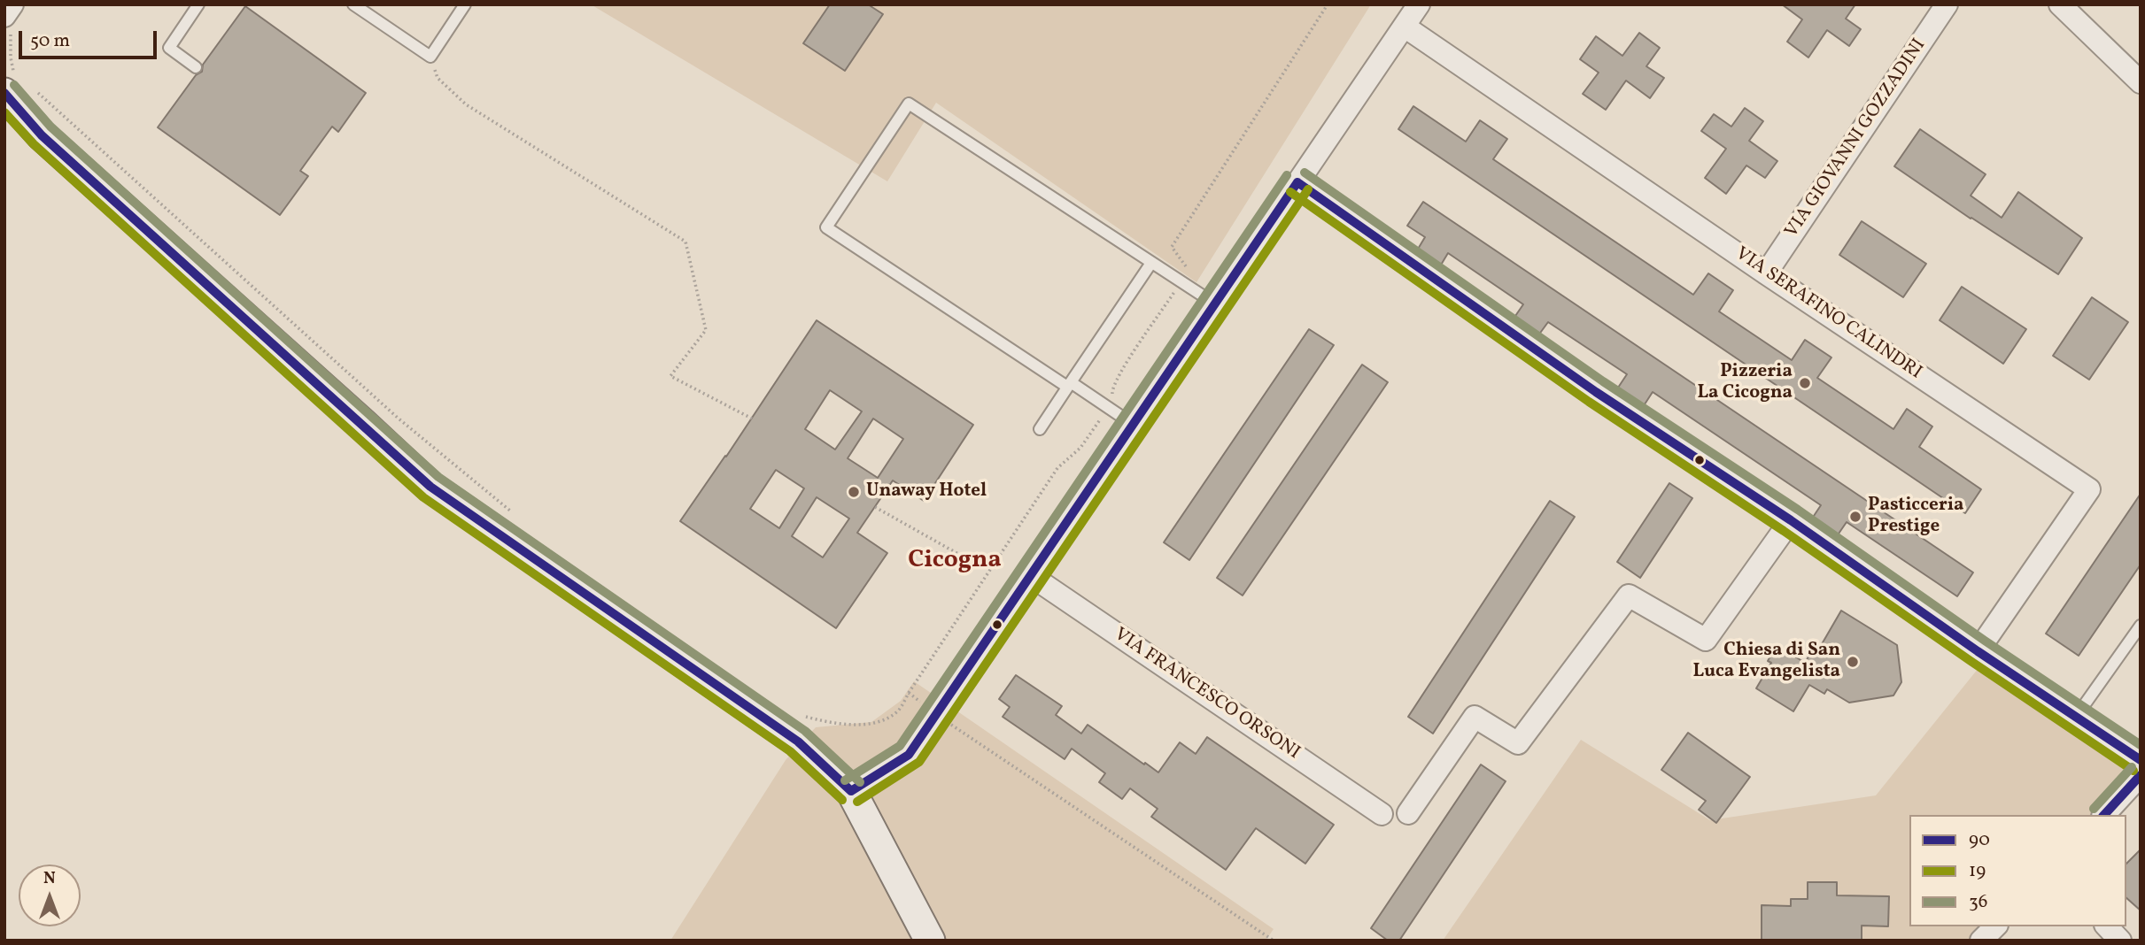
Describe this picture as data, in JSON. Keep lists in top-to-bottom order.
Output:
{
  "streets": {
    "street": ["VIA GIOVANNI GOZZADINI", "VIA SERAFINO CALINDRI", "VIA FRANCESCO ORSONI"]
  },
  "crossings": [
    ["VIA GIOVANNI GOZZADINI", "VIA SERAFINO CALINDRI"]
  ],
  "districts": ["Cicogna"],
  "places": [
    "Pizzeria La Cicogna",
    "Unaway Hotel",
    "Pasticceria Prestige",
    "Chiesa di San Luca Evangelista"
  ],
  "lines": ["transit line 36", "transit line 90", "transit line 19"],
  "legend": ["90", "19", "36"],
  "scale_bar": "50 m",
  "north": "top"
}
